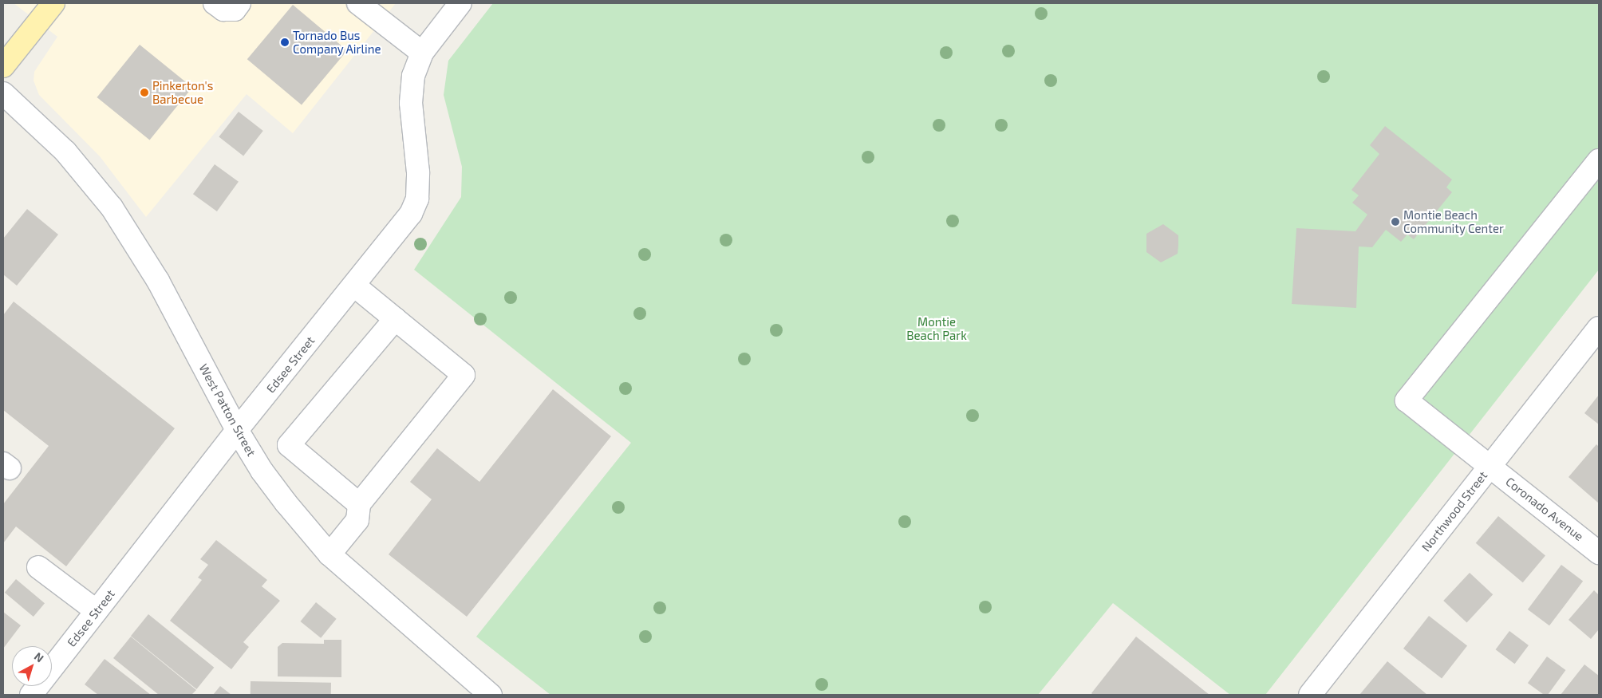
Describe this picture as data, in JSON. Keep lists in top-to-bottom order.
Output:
{
  "streets": {
    "street": [
      "Edsee Street",
      "West Patton Street",
      "Coronado Avenue",
      "Northwood Street"
    ]
  },
  "crossings": [
    ["Edsee Street", "West Patton Street"],
    ["Coronado Avenue", "Northwood Street"]
  ],
  "parks": ["Montie Beach Park"],
  "places": ["Tornado Bus Company Airline", "Pinkerton's Barbecue", "Montie Beach Community Center"],
  "north": "top right"
}
